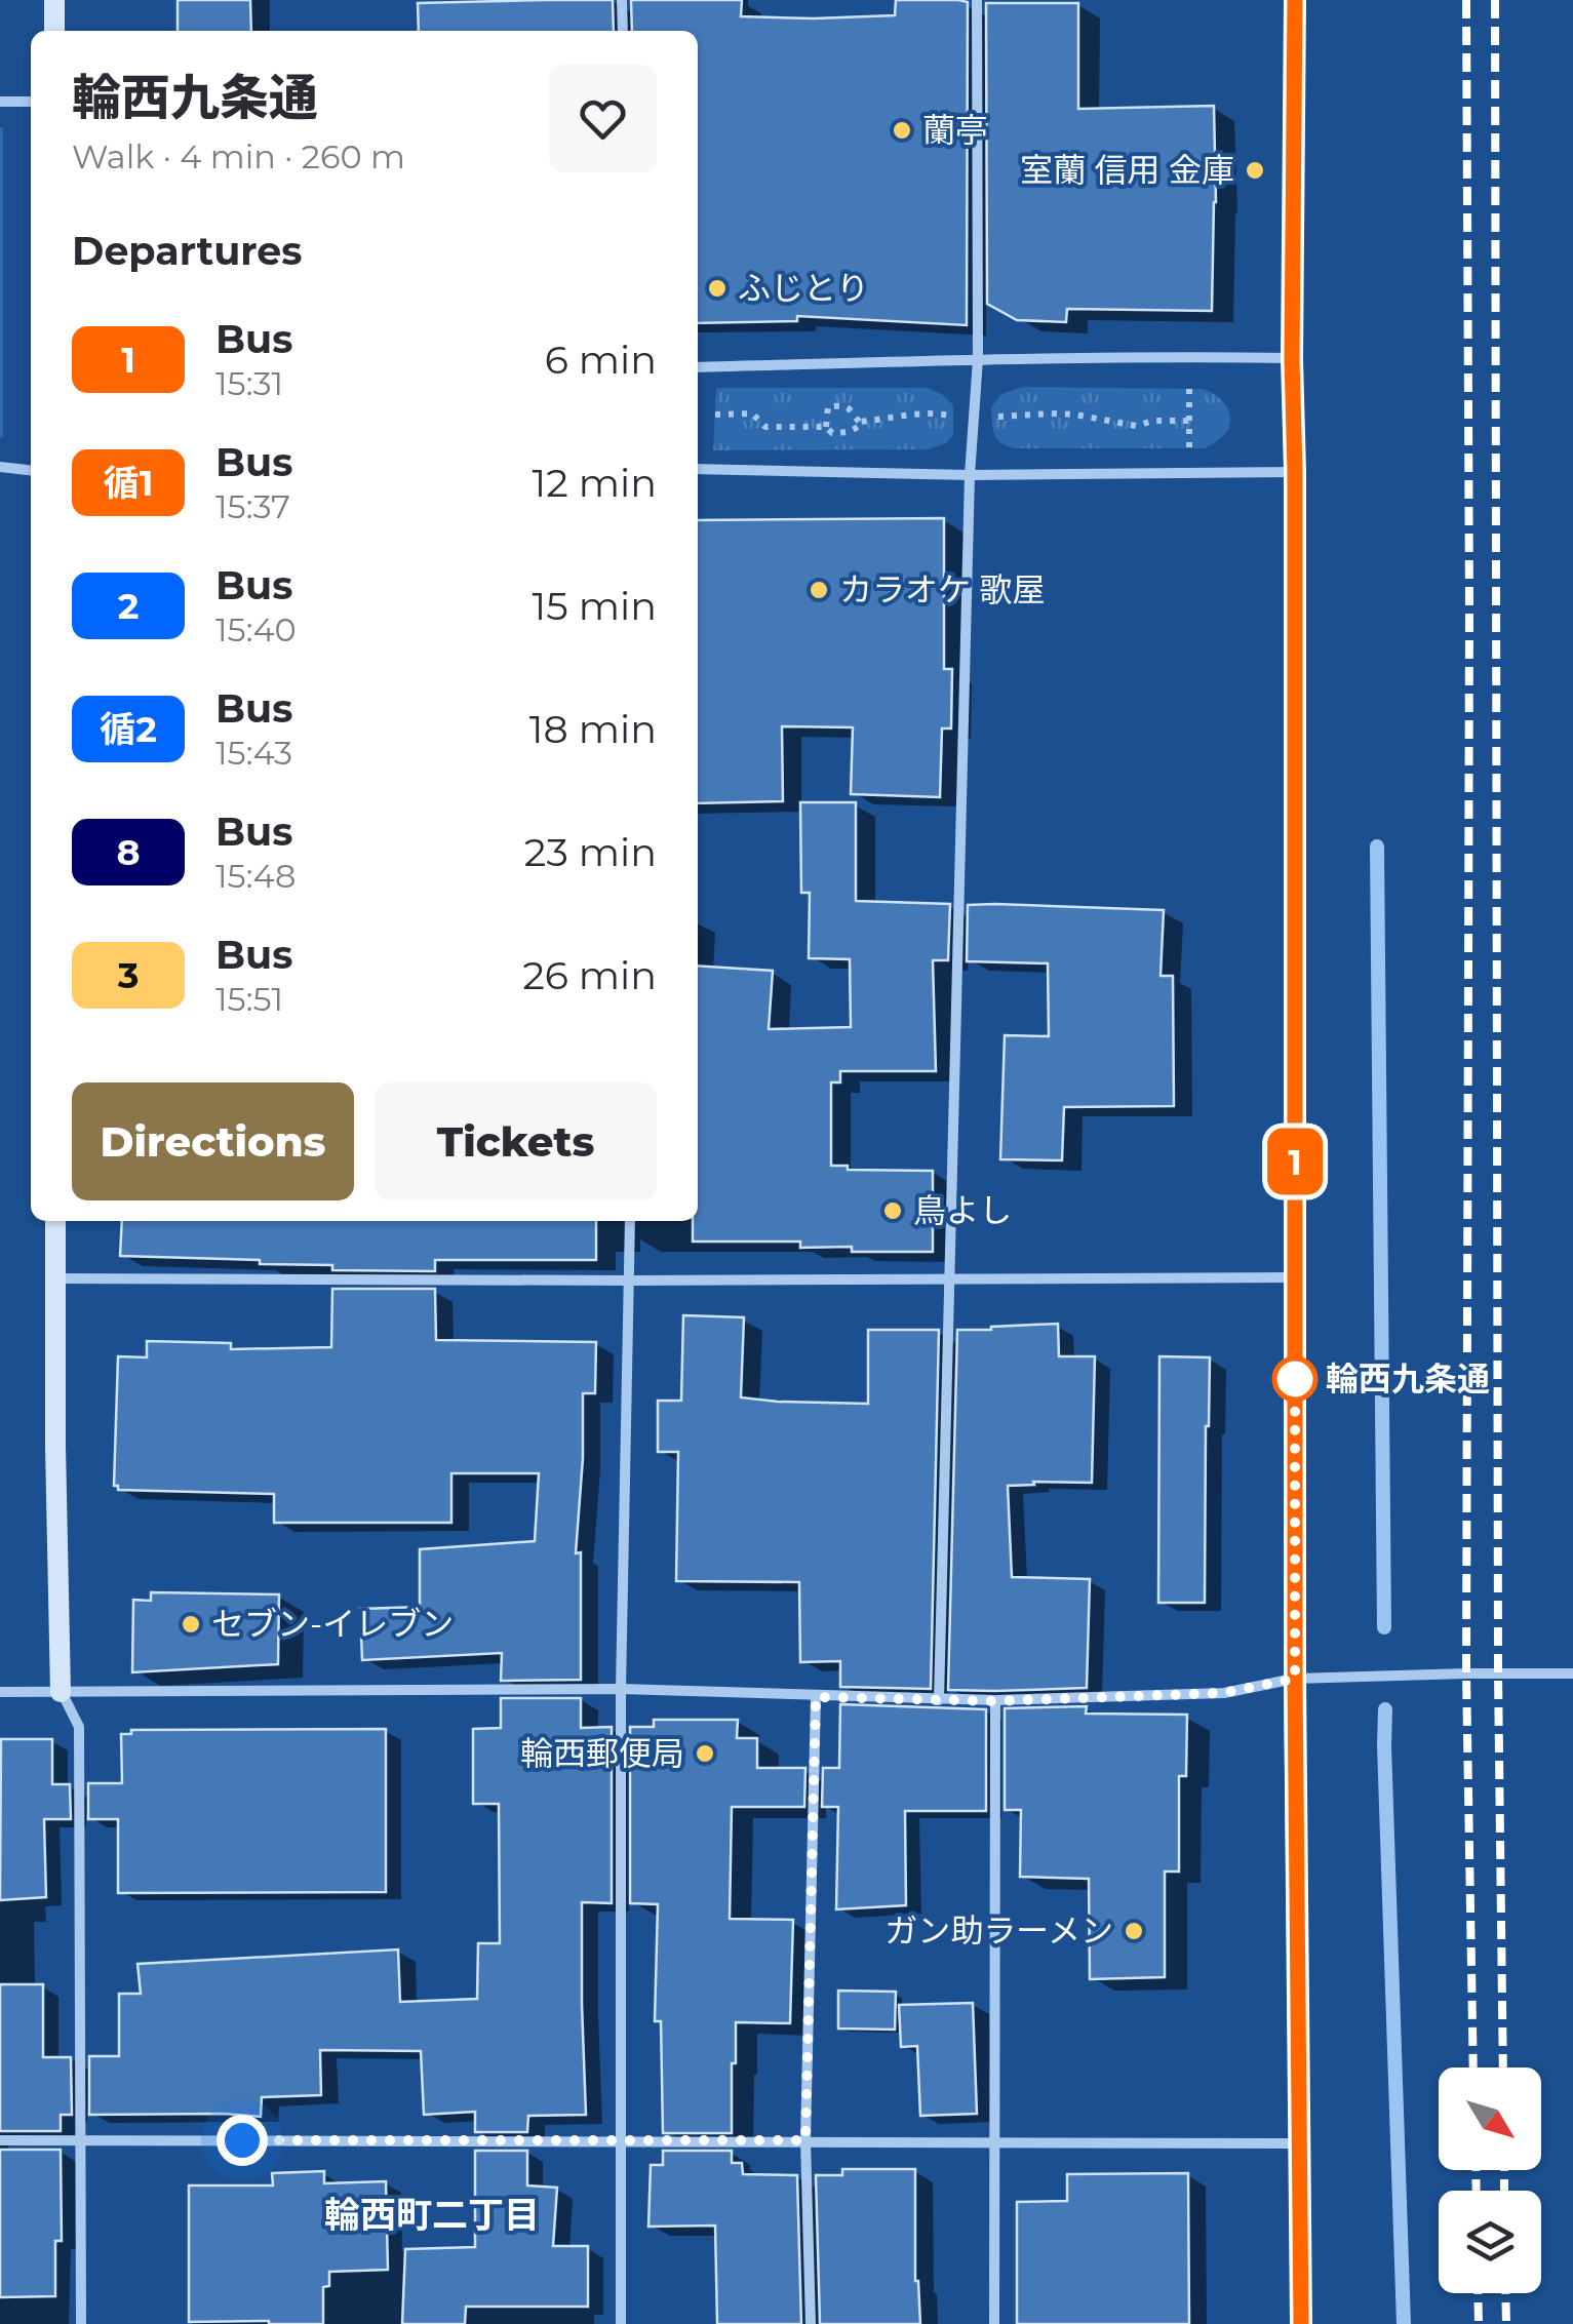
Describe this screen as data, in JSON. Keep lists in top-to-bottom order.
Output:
{
  "districts": ["輪西町二丁目"],
  "places": [
    "蘭亭",
    "室蘭 信用 金庫",
    "ふじとり",
    "カラオケ 歌屋",
    "鳥よし",
    "輪西九条通",
    "セブン-イレブン",
    "輪西郵便局",
    "ガン助ラーメン"
  ],
  "lines": ["bus line 1"],
  "north": "bottom right",
  "page": {
    "on_map": "1",
    "heading": [
      ["輪西九条通", "Walk · 4 min · 260 m"],
      "Departures"
    ],
    "list": [
      {
        "mark": "1",
        "name": "Bus",
        "note": "15:31",
        "value": "6 min"
      },
      {
        "mark": "循1",
        "name": "Bus",
        "note": "15:37",
        "value": "12 min"
      },
      {
        "mark": "2",
        "name": "Bus",
        "note": "15:40",
        "value": "15 min"
      },
      {
        "mark": "循2",
        "name": "Bus",
        "note": "15:43",
        "value": "18 min"
      },
      {
        "mark": "8",
        "name": "Bus",
        "note": "15:48",
        "value": "23 min"
      },
      {
        "mark": "3",
        "name": "Bus",
        "note": "15:51",
        "value": "26 min"
      }
    ],
    "buttons": ["Directions", "Tickets"]
  }
}
